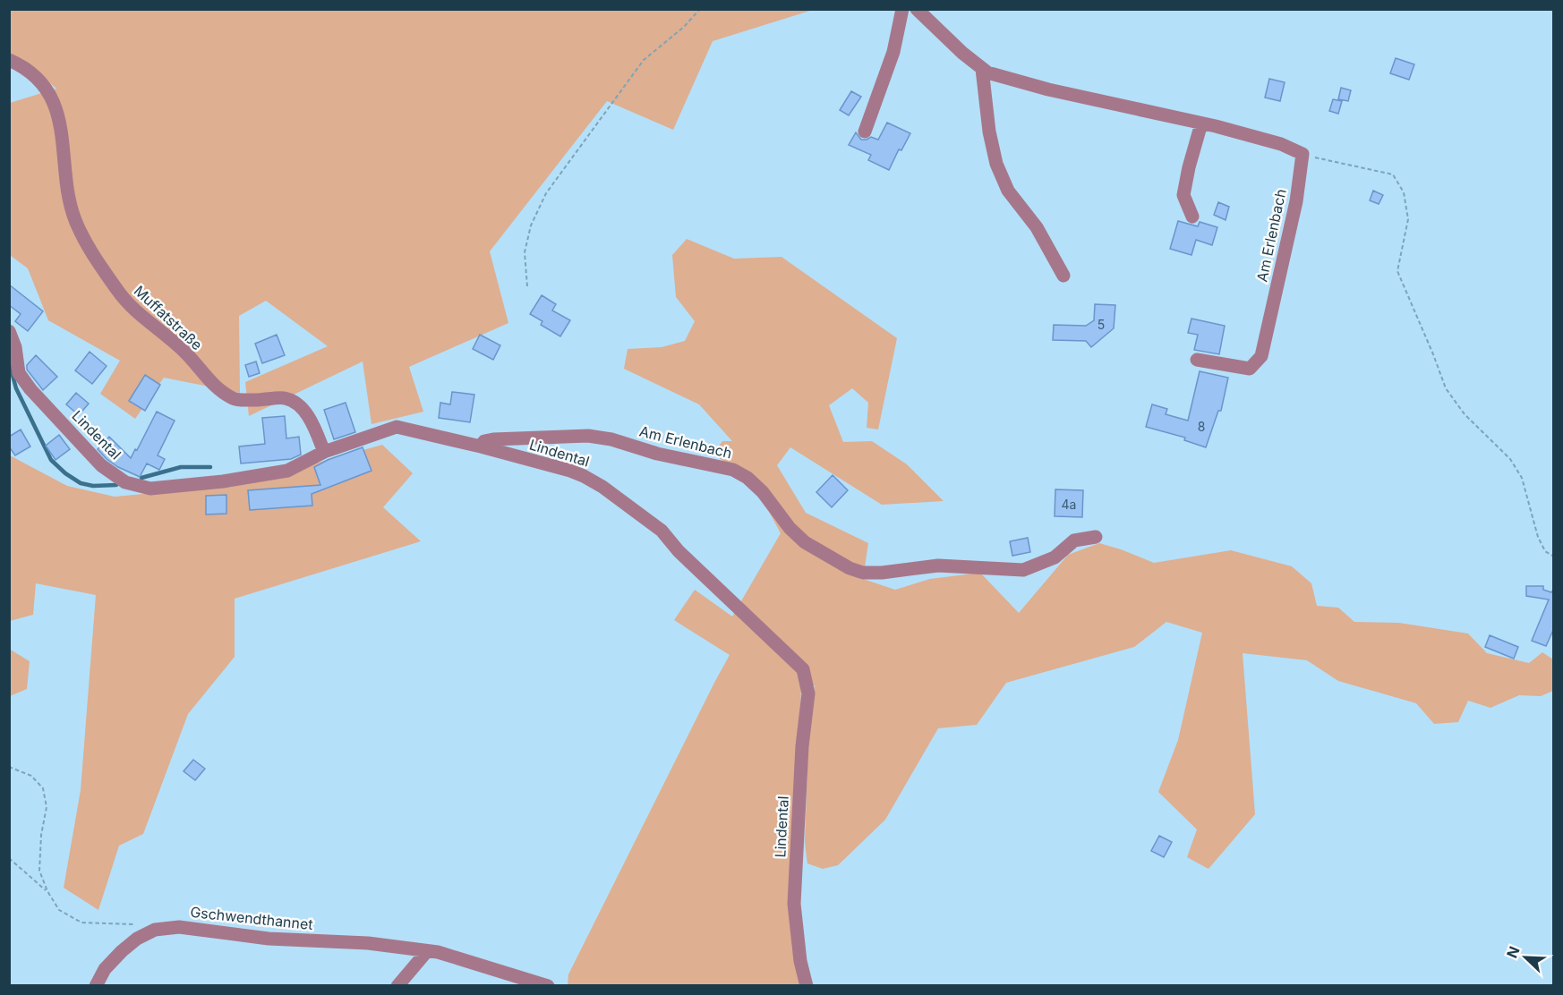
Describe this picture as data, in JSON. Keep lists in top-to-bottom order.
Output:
{
  "streets": {
    "street": [
      "Am Erlenbach",
      "Muffatstraße",
      "Lindental",
      "Gschwendthannet"
    ]
  },
  "crossings": [
    ["Am Erlenbach", "Lindental"],
    ["Muffatstraße", "Lindental"]
  ],
  "house_numbers": ["5", "8", "4a"],
  "north": "top left"
}
